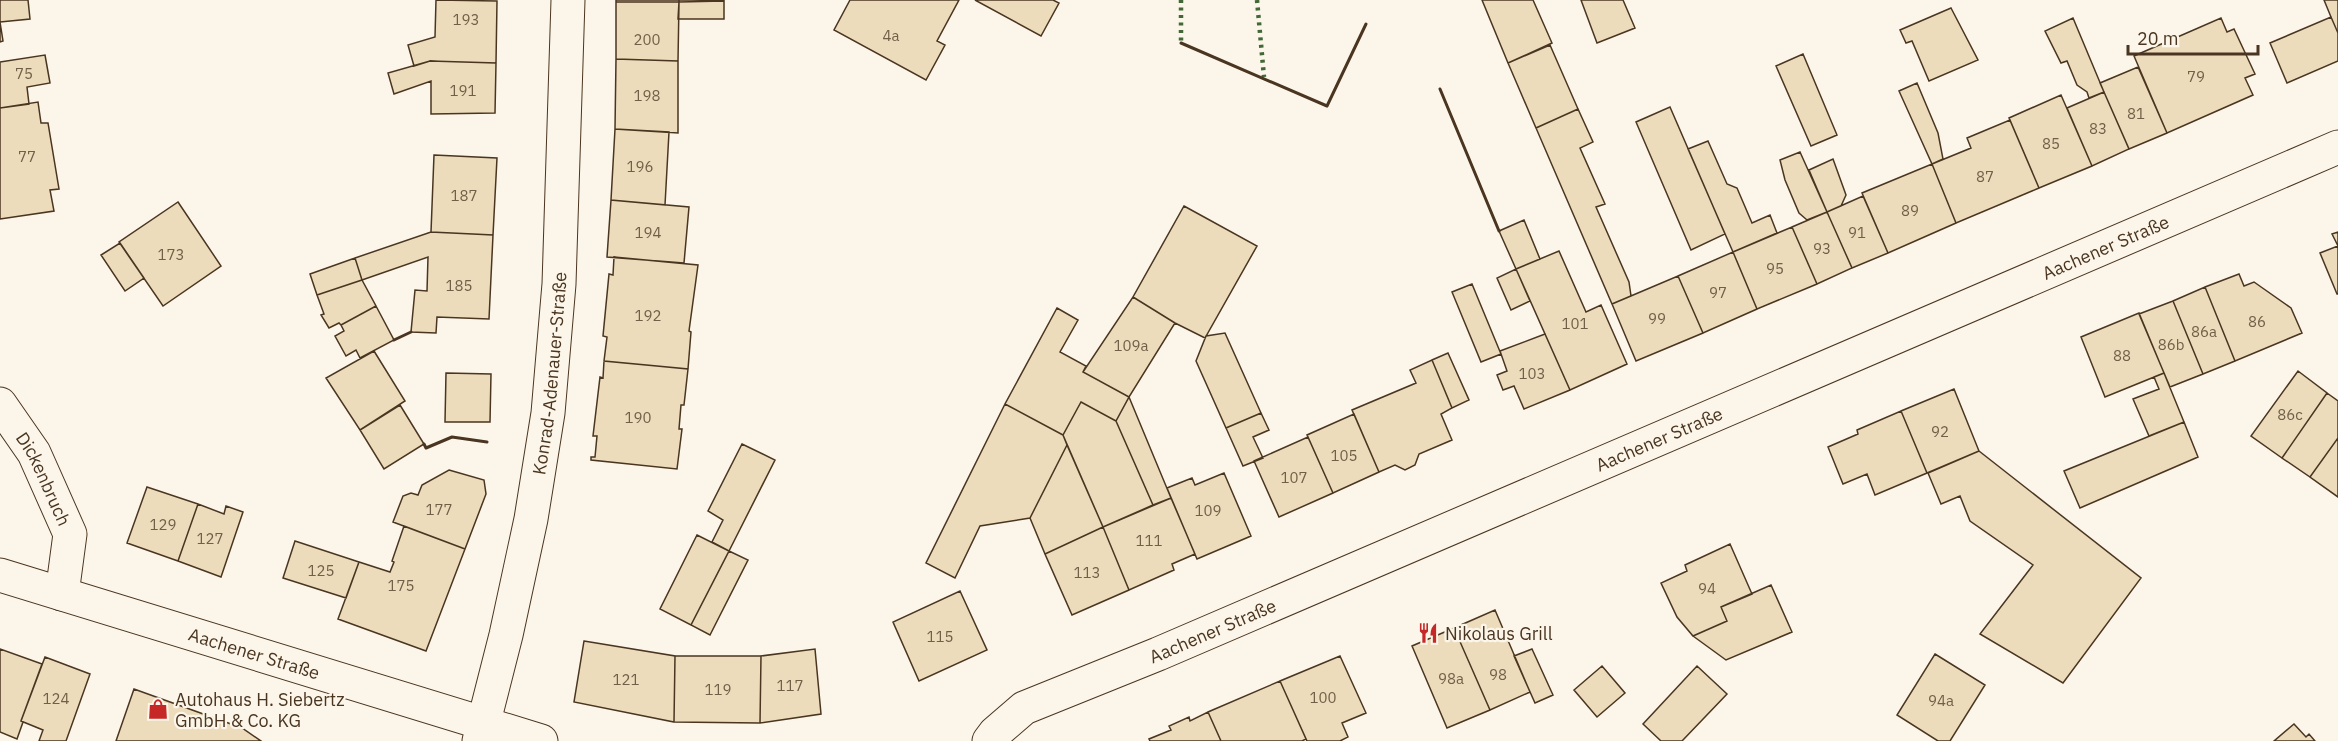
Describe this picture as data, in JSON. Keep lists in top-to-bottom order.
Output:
{
  "streets": {
    "street": ["Aachener Straße", "Konrad-Adenauer-Straße", "Dickenbruch"]
  },
  "crossings": [
    ["Aachener Straße", "Konrad-Adenauer-Straße"],
    ["Aachener Straße", "Dickenbruch"]
  ],
  "places": {
    "restaurant": ["Nikolaus Grill"],
    "shop": ["Autohaus H. Siebertz GmbH & Co. KG"]
  },
  "house_numbers": [
    "193",
    "4a",
    "200",
    "75",
    "79",
    "191",
    "198",
    "81",
    "83",
    "85",
    "77",
    "196",
    "87",
    "187",
    "89",
    "194",
    "91",
    "93",
    "173",
    "95",
    "185",
    "97",
    "192",
    "99",
    "86",
    "101",
    "86a",
    "86b",
    "109a",
    "88",
    "103",
    "86c",
    "190",
    "92",
    "105",
    "107",
    "177",
    "109",
    "129",
    "127",
    "111",
    "125",
    "113",
    "175",
    "94",
    "115",
    "98",
    "98a",
    "121",
    "117",
    "119",
    "100",
    "124",
    "94a"
  ],
  "scale_bar": "20 m"
}
